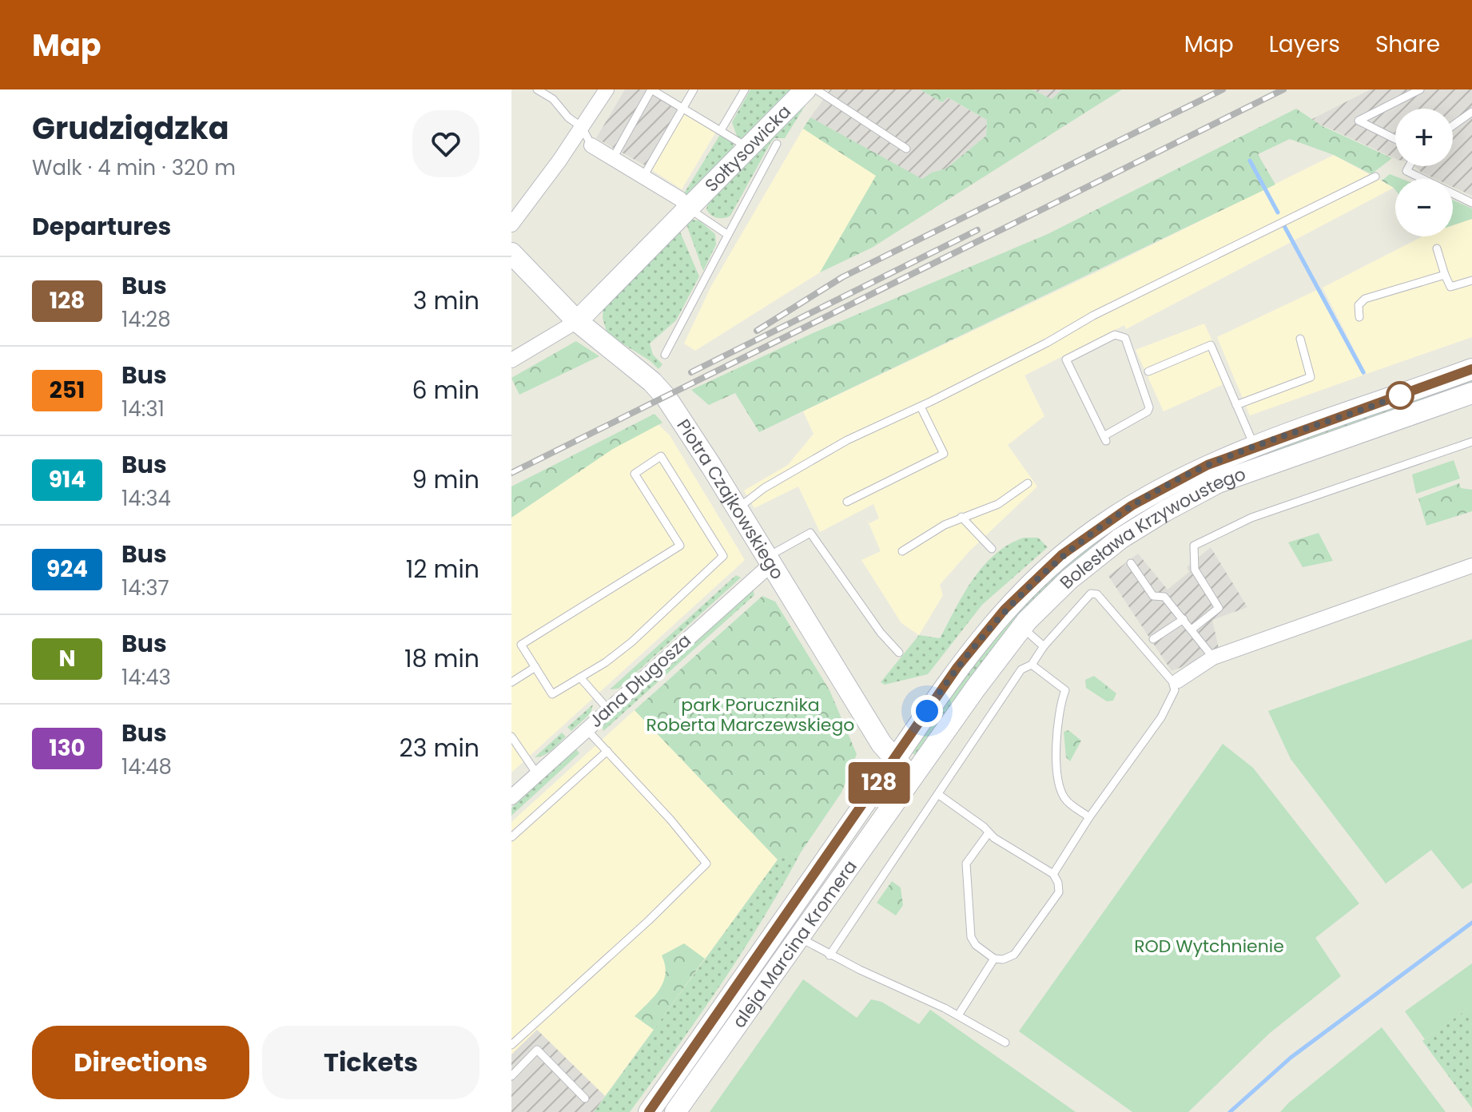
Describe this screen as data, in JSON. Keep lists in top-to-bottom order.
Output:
{
  "streets": {
    "main road": [
      "Sołtysowicka",
      "Piotra Czajkowskiego",
      "Bolesława Krzywoustego",
      "aleja Marcina Kromera"
    ],
    "street": ["Jana Długosza"]
  },
  "crossings": [
    ["Sołtysowicka", "Piotra Czajkowskiego"],
    ["Piotra Czajkowskiego", "Bolesława Krzywoustego"],
    ["Piotra Czajkowskiego", "Jana Długosza"],
    ["Piotra Czajkowskiego", "aleja Marcina Kromera"],
    ["Bolesława Krzywoustego", "aleja Marcina Kromera"]
  ],
  "parks": ["park Porucznika Roberta Marczewskiego", "ROD Wytchnienie"],
  "lines": ["bus line 128"],
  "page": {
    "header": "Map",
    "nav": ["Map", "Layers", "Share"],
    "heading": [
      ["Grudziądzka", "Walk · 4 min · 320 m"],
      "Departures"
    ],
    "on_map": "128",
    "map_buttons": ["+", "−"],
    "list": [
      {
        "mark": "128",
        "name": "Bus",
        "note": "14:28",
        "value": "3 min"
      },
      {
        "mark": "251",
        "name": "Bus",
        "note": "14:31",
        "value": "6 min"
      },
      {
        "mark": "914",
        "name": "Bus",
        "note": "14:34",
        "value": "9 min"
      },
      {
        "mark": "924",
        "name": "Bus",
        "note": "14:37",
        "value": "12 min"
      },
      {
        "mark": "N",
        "name": "Bus",
        "note": "14:43",
        "value": "18 min"
      },
      {
        "mark": "130",
        "name": "Bus",
        "note": "14:48",
        "value": "23 min"
      }
    ],
    "buttons": ["Directions", "Tickets"]
  }
}
